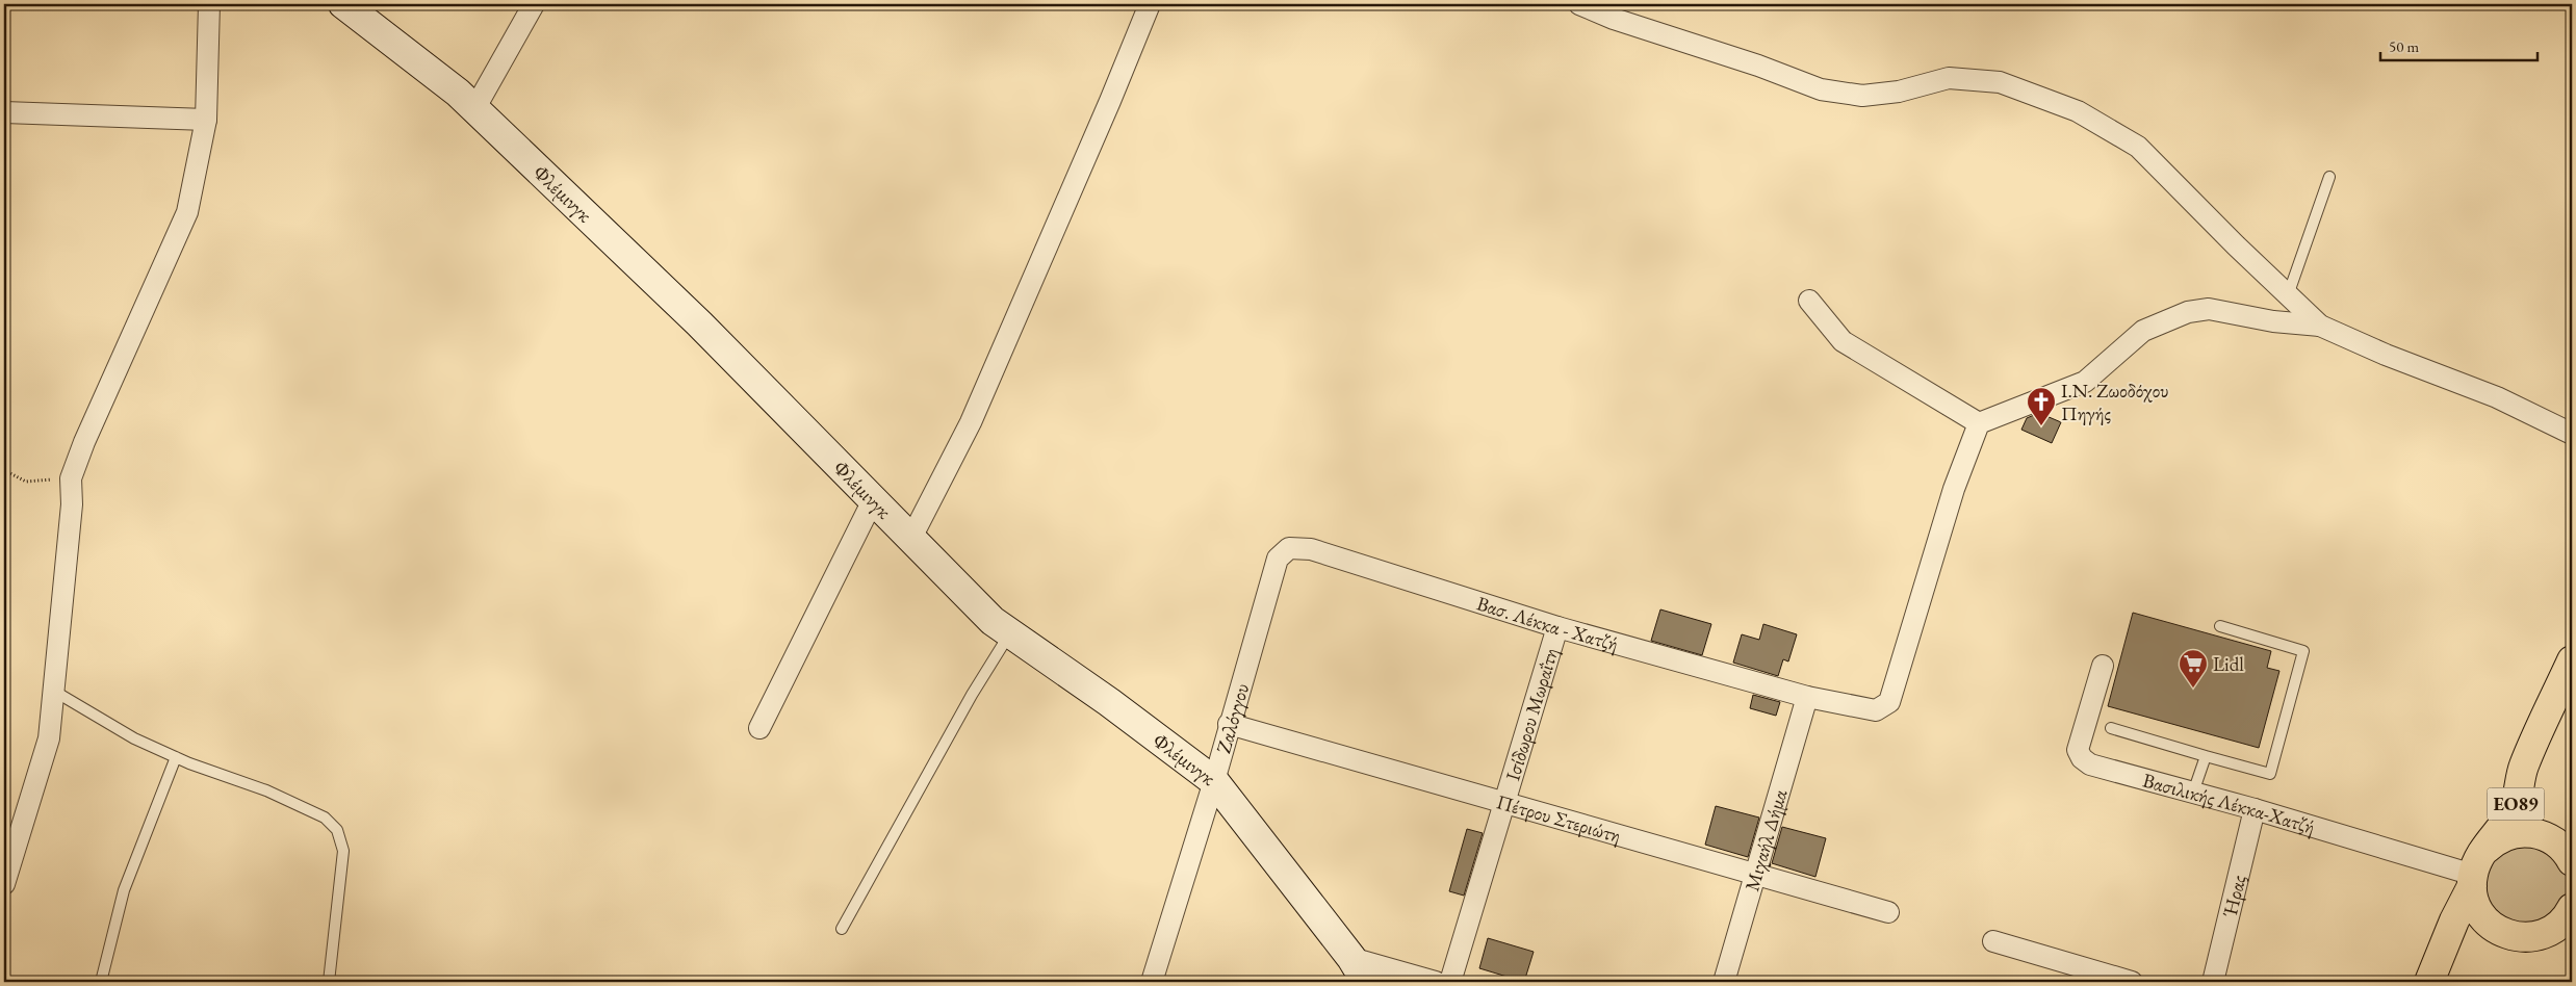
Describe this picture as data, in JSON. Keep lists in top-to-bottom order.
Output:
{
  "streets": {
    "main road": ["ΕΟ89"],
    "street": [
      "Φλέμινγκ",
      "Βασ. Λέκκα - Χατζή",
      "Ισίδωρου Μωραΐτη",
      "Ζαλόγγου",
      "Βασιλικής Λέκκα-Χατζή",
      "Πέτρου Στεριώτη",
      "Μιχαήλ Δήμα",
      "Ήρας"
    ]
  },
  "crossings": [
    ["Φλέμινγκ", "Ζαλόγγου"],
    ["Βασ. Λέκκα - Χατζή", "Ισίδωρου Μωραΐτη"],
    ["Βασ. Λέκκα - Χατζή", "Ζαλόγγου"],
    ["Βασ. Λέκκα - Χατζή", "Μιχαήλ Δήμα"],
    ["Ισίδωρου Μωραΐτη", "Πέτρου Στεριώτη"],
    ["Ζαλόγγου", "Πέτρου Στεριώτη"],
    ["Βασιλικής Λέκκα-Χατζή", "ΕΟ89"],
    ["Βασιλικής Λέκκα-Χατζή", "Ήρας"],
    ["Πέτρου Στεριώτη", "Μιχαήλ Δήμα"]
  ],
  "places": {
    "church": ["Ι.Ν. Ζωοδόχου Πηγής"],
    "supermarket": ["Lidl"]
  },
  "scale_bar": "50 m"
}
